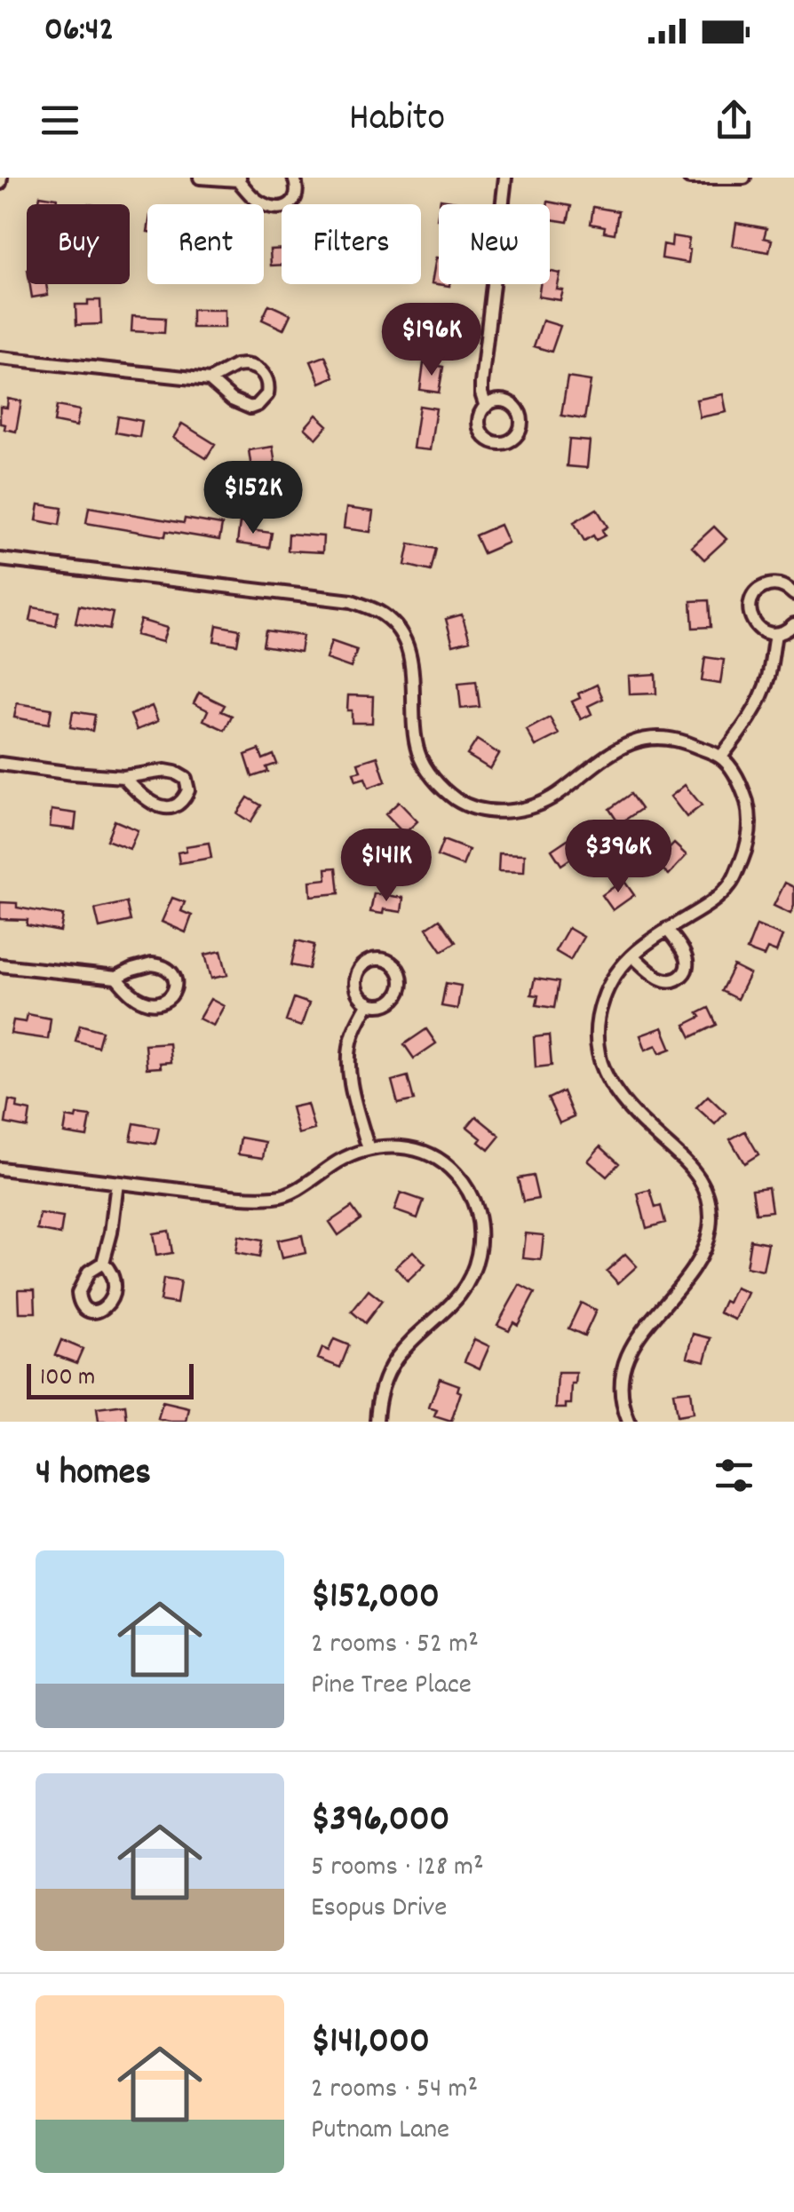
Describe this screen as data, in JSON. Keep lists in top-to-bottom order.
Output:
{
  "scale_bar": "100 m",
  "page": {
    "status": "06:42",
    "header": "Habito",
    "chip": [
      "Buy",
      "Rent",
      "Filters",
      "New"
    ],
    "price": [
      "$196K",
      "$152K",
      "$396K",
      "$141K"
    ],
    "scale": "100 m",
    "heading": "4 homes",
    "list": [
      {
        "name": "$152,000",
        "note": "2 rooms · 52 m² · Pine Tree Place"
      },
      {
        "name": "$396,000",
        "note": "5 rooms · 128 m² · Esopus Drive"
      },
      {
        "name": "$141,000",
        "note": "2 rooms · 54 m² · Putnam Lane"
      }
    ]
  }
}
